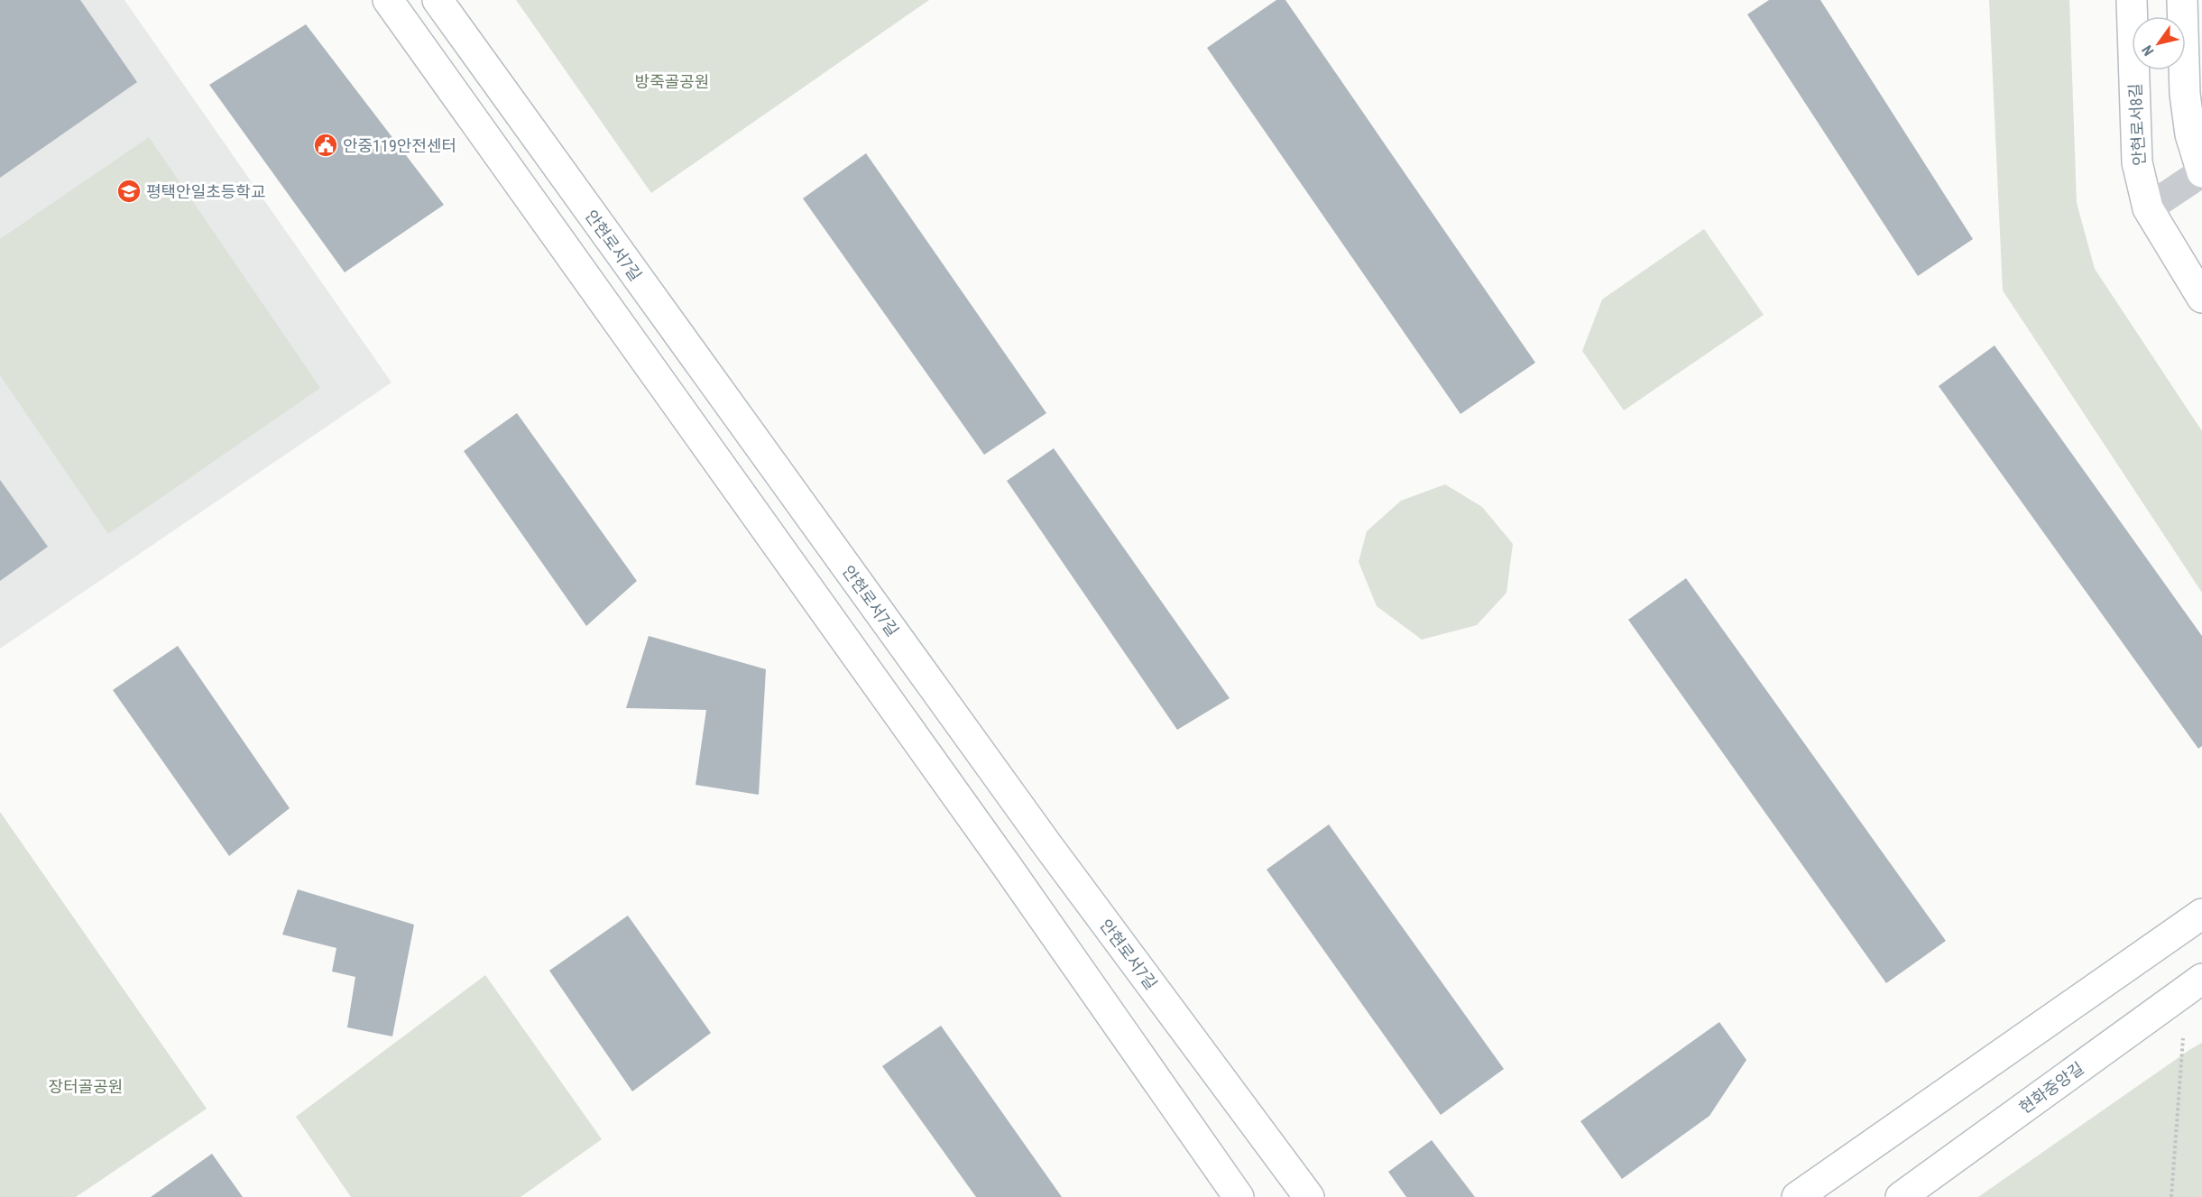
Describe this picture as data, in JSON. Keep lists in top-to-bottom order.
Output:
{
  "streets": {
    "street": ["안현로서8길", "안현로서7길", "현화중앙길"]
  },
  "parks": ["방죽골공원", "장터골공원"],
  "places": {
    "public building": ["안중119안전센터"],
    "school or university": ["평택안일초등학교"]
  },
  "north": "bottom left"
}
